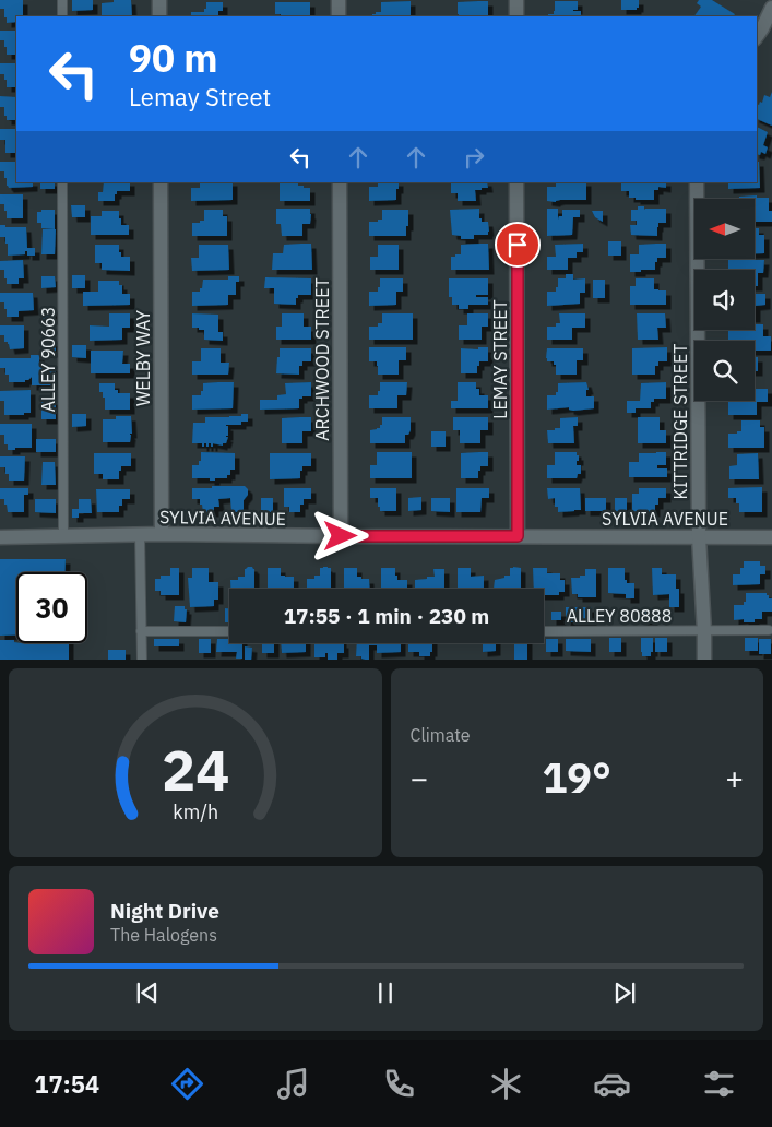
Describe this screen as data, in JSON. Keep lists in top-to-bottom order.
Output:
{
  "streets": {
    "street": [
      "WELBY WAY",
      "ARCHWOOD STREET",
      "LEMAY STREET",
      "KITTRIDGE STREET",
      "SYLVIA AVENUE"
    ],
    "lane": ["ALLEY 90663", "ALLEY 80888"]
  },
  "crossings": [
    ["WELBY WAY", "SYLVIA AVENUE"],
    ["ALLEY 90663", "SYLVIA AVENUE"],
    ["ARCHWOOD STREET", "SYLVIA AVENUE"],
    ["LEMAY STREET", "SYLVIA AVENUE"],
    ["KITTRIDGE STREET", "SYLVIA AVENUE"],
    ["KITTRIDGE STREET", "ALLEY 80888"]
  ],
  "north": "left",
  "page": {
    "turn": ["90 m", "Lemay Street"],
    "limit": "30",
    "trip": "17:55 · 1 min · 230 m",
    "tile": "Climate",
    "heat": ["−", "19°", "+"],
    "song": ["Night Drive", "The Halogens"],
    "tabs": "17:54",
    "gauge": ["24", "km/h"]
  }
}
